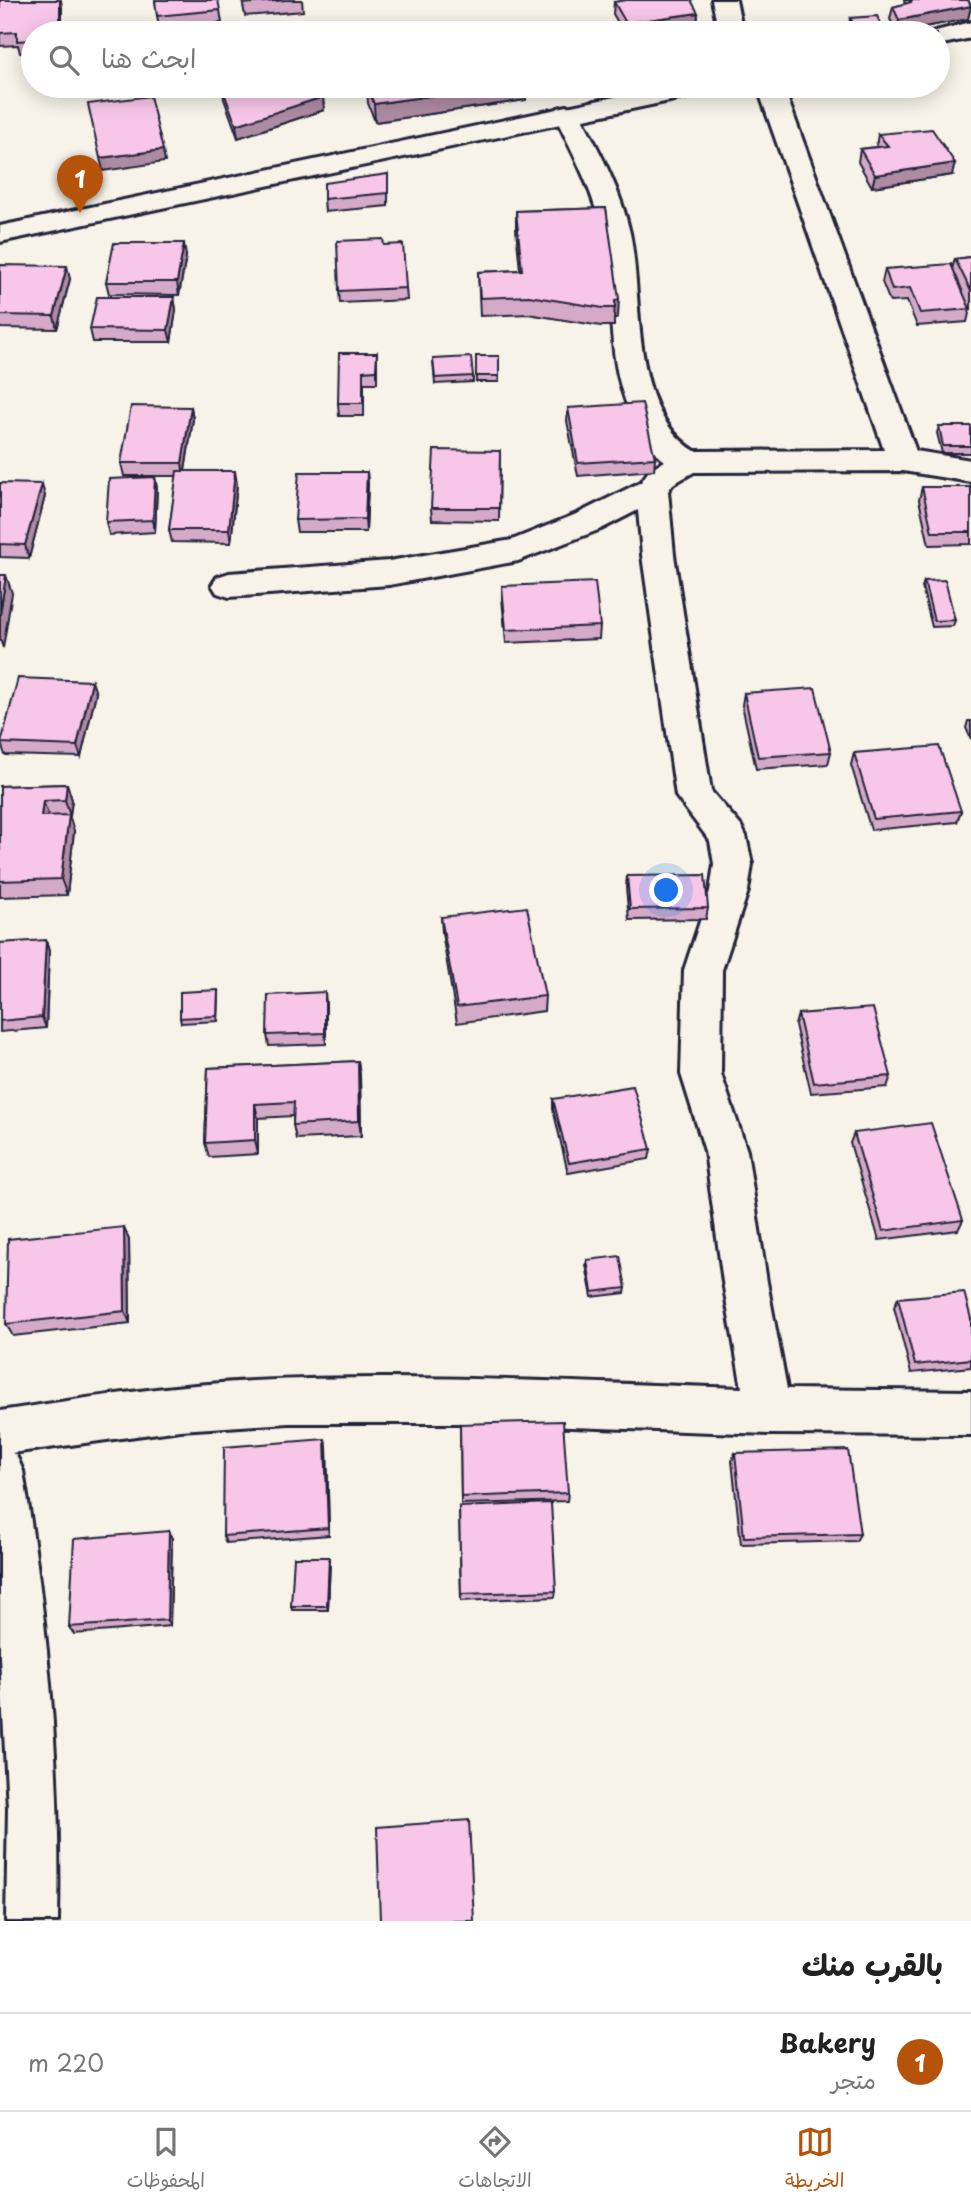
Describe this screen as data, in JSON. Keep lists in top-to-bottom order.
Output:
{
  "page": {
    "search": "ابحث هنا",
    "pins": "1",
    "heading": "بالقرب منك",
    "list": [
      {
        "mark": "1",
        "name": "Bakery",
        "note": "متجر",
        "value": "220 m"
      }
    ],
    "nav": ["الخريطة", "الاتجاهات", "المحفوظات"]
  }
}
